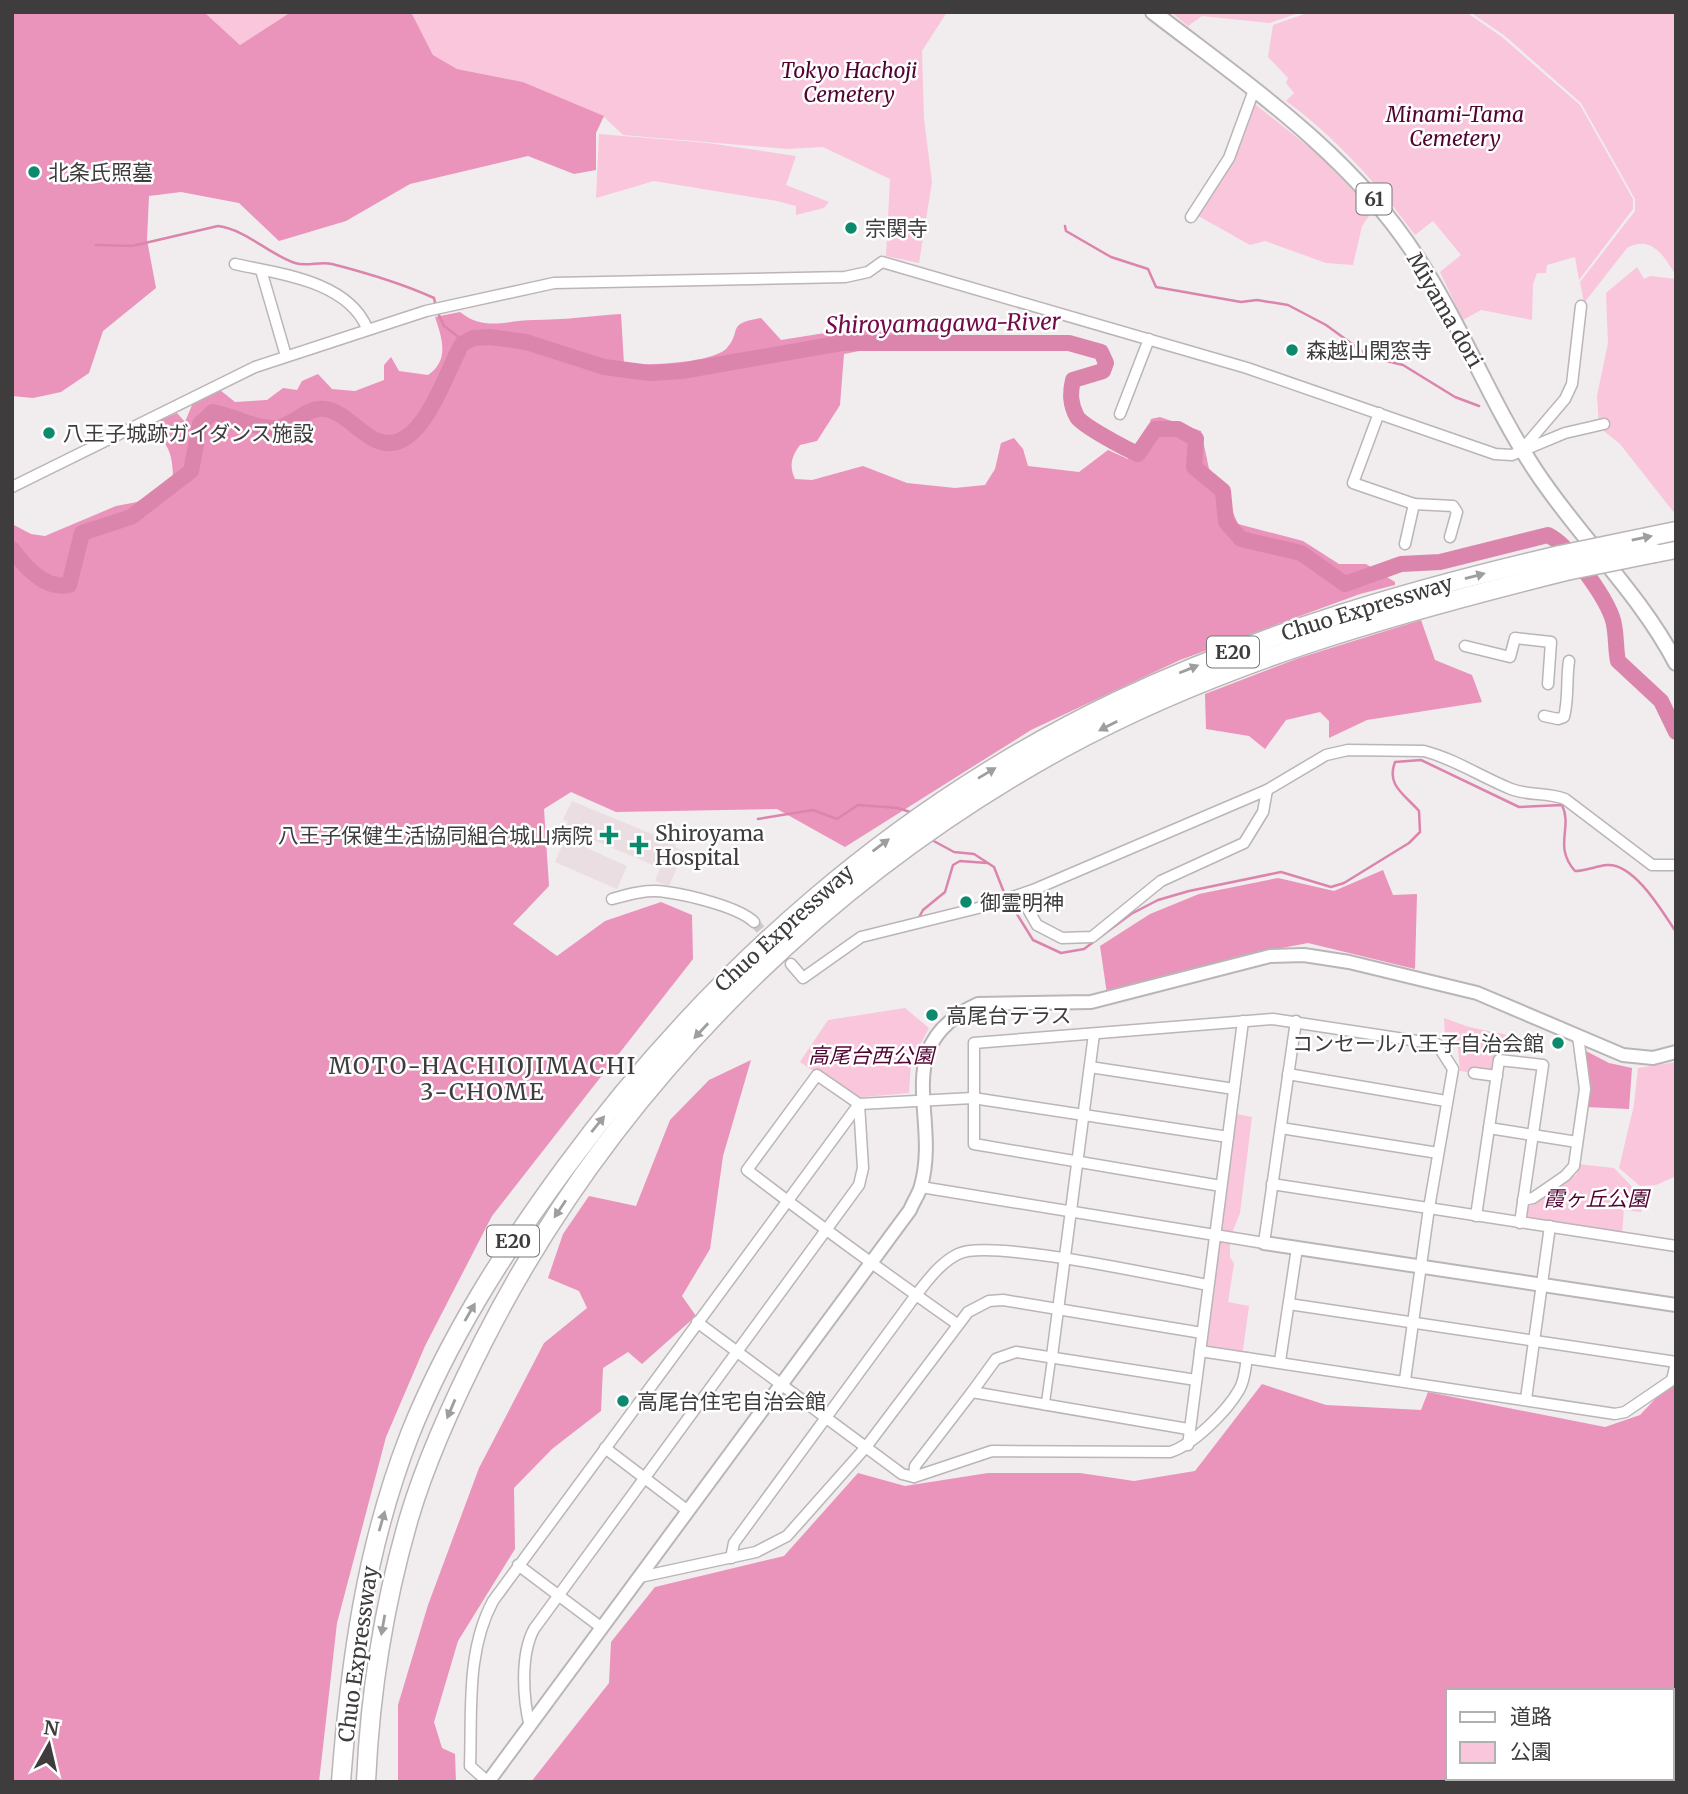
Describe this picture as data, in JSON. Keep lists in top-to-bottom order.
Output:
{
  "streets": {
    "highway": ["Chuo Expressway", "E20"],
    "main road": ["61", "Miyama dori"]
  },
  "districts": ["MOTO-HACHIOJIMACHI 3-CHOME"],
  "water": ["Shiroyamagawa-River"],
  "parks": [
    "Tokyo Hachoji Cemetery",
    "Minami-Tama Cemetery",
    "高尾台西公園",
    "霞ヶ丘公園"
  ],
  "places": {
    "other": [
      "北条氏照墓",
      "宗関寺",
      "森越山閑窓寺",
      "八王子城跡ガイダンス施設",
      "御霊明神",
      "高尾台テラス",
      "コンセール八王子自治会館",
      "高尾台住宅自治会館"
    ],
    "health": ["八王子保健生活協同組合城山病院", "Shiroyama Hospital"]
  },
  "legend": ["道路", "公園"],
  "north": "top"
}
